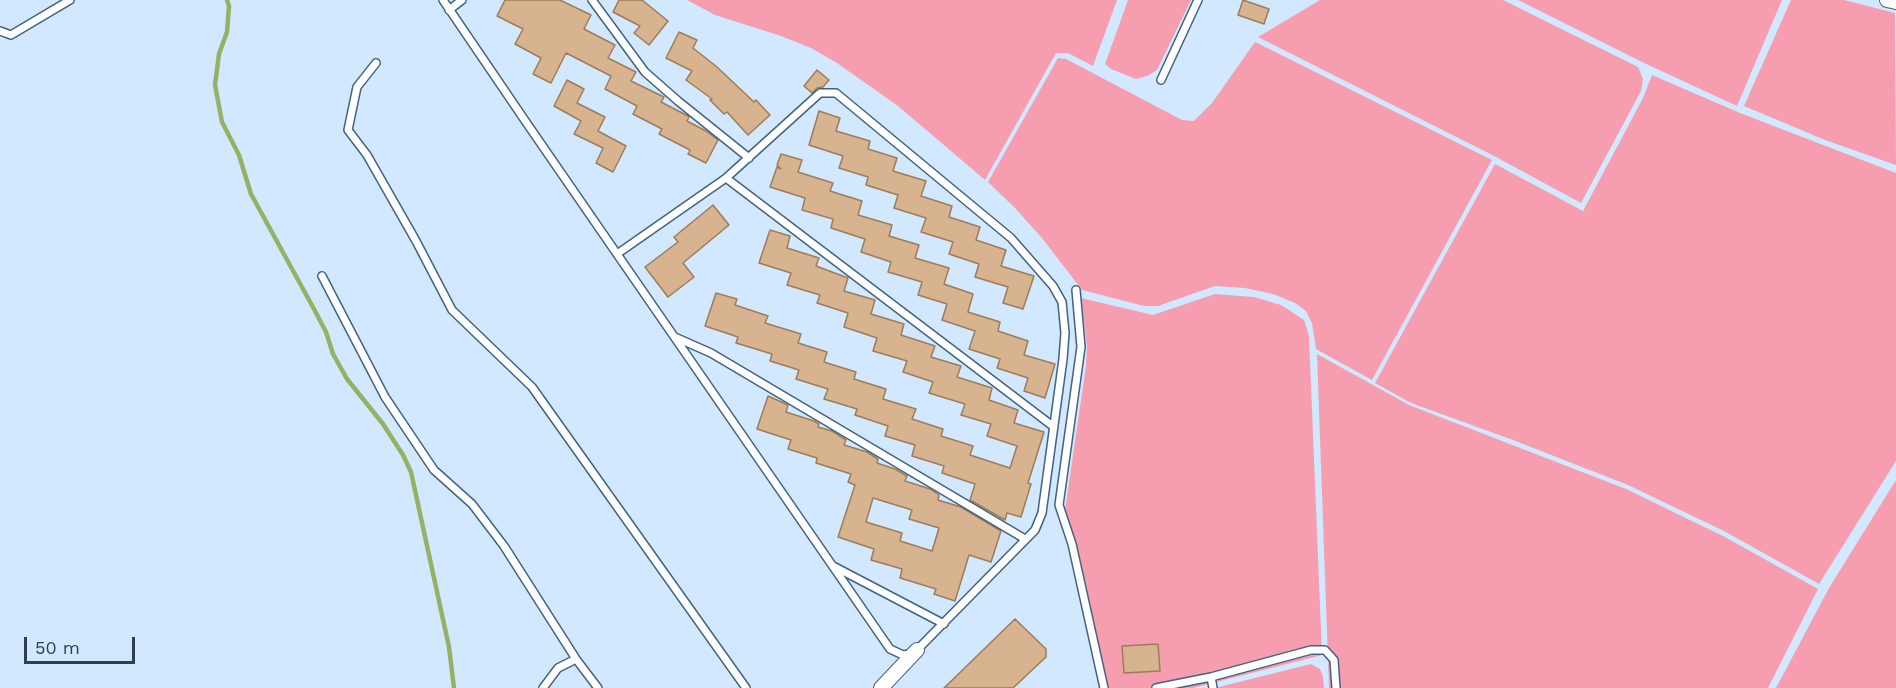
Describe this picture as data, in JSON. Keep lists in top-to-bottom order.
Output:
{
  "scale_bar": "50 m"
}
